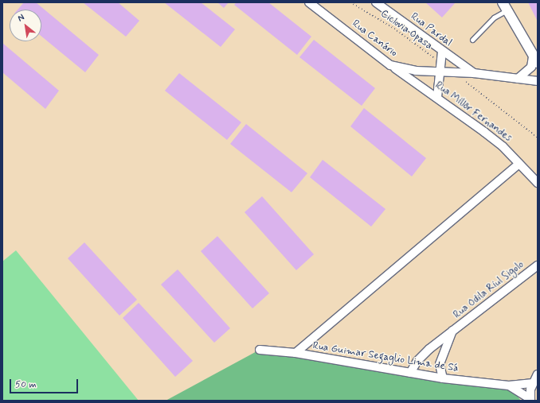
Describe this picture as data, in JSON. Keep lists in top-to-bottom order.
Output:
{
  "streets": {
    "street": [
      "Rua Pardal",
      "Rua Canário",
      "Rua Millôr Fernandes",
      "Rua Odila Riul Sigolo",
      "Rua Guimar Segaglio Lima de Sá"
    ],
    "path": ["Ciclovia Opasa"]
  },
  "crossings": [
    ["Rua Pardal", "Rua Canário"],
    ["Rua Canário", "Rua Millôr Fernandes"],
    ["Rua Odila Riul Sigolo", "Rua Guimar Segaglio Lima de Sá"]
  ],
  "scale_bar": "50 m",
  "north": "top left"
}
